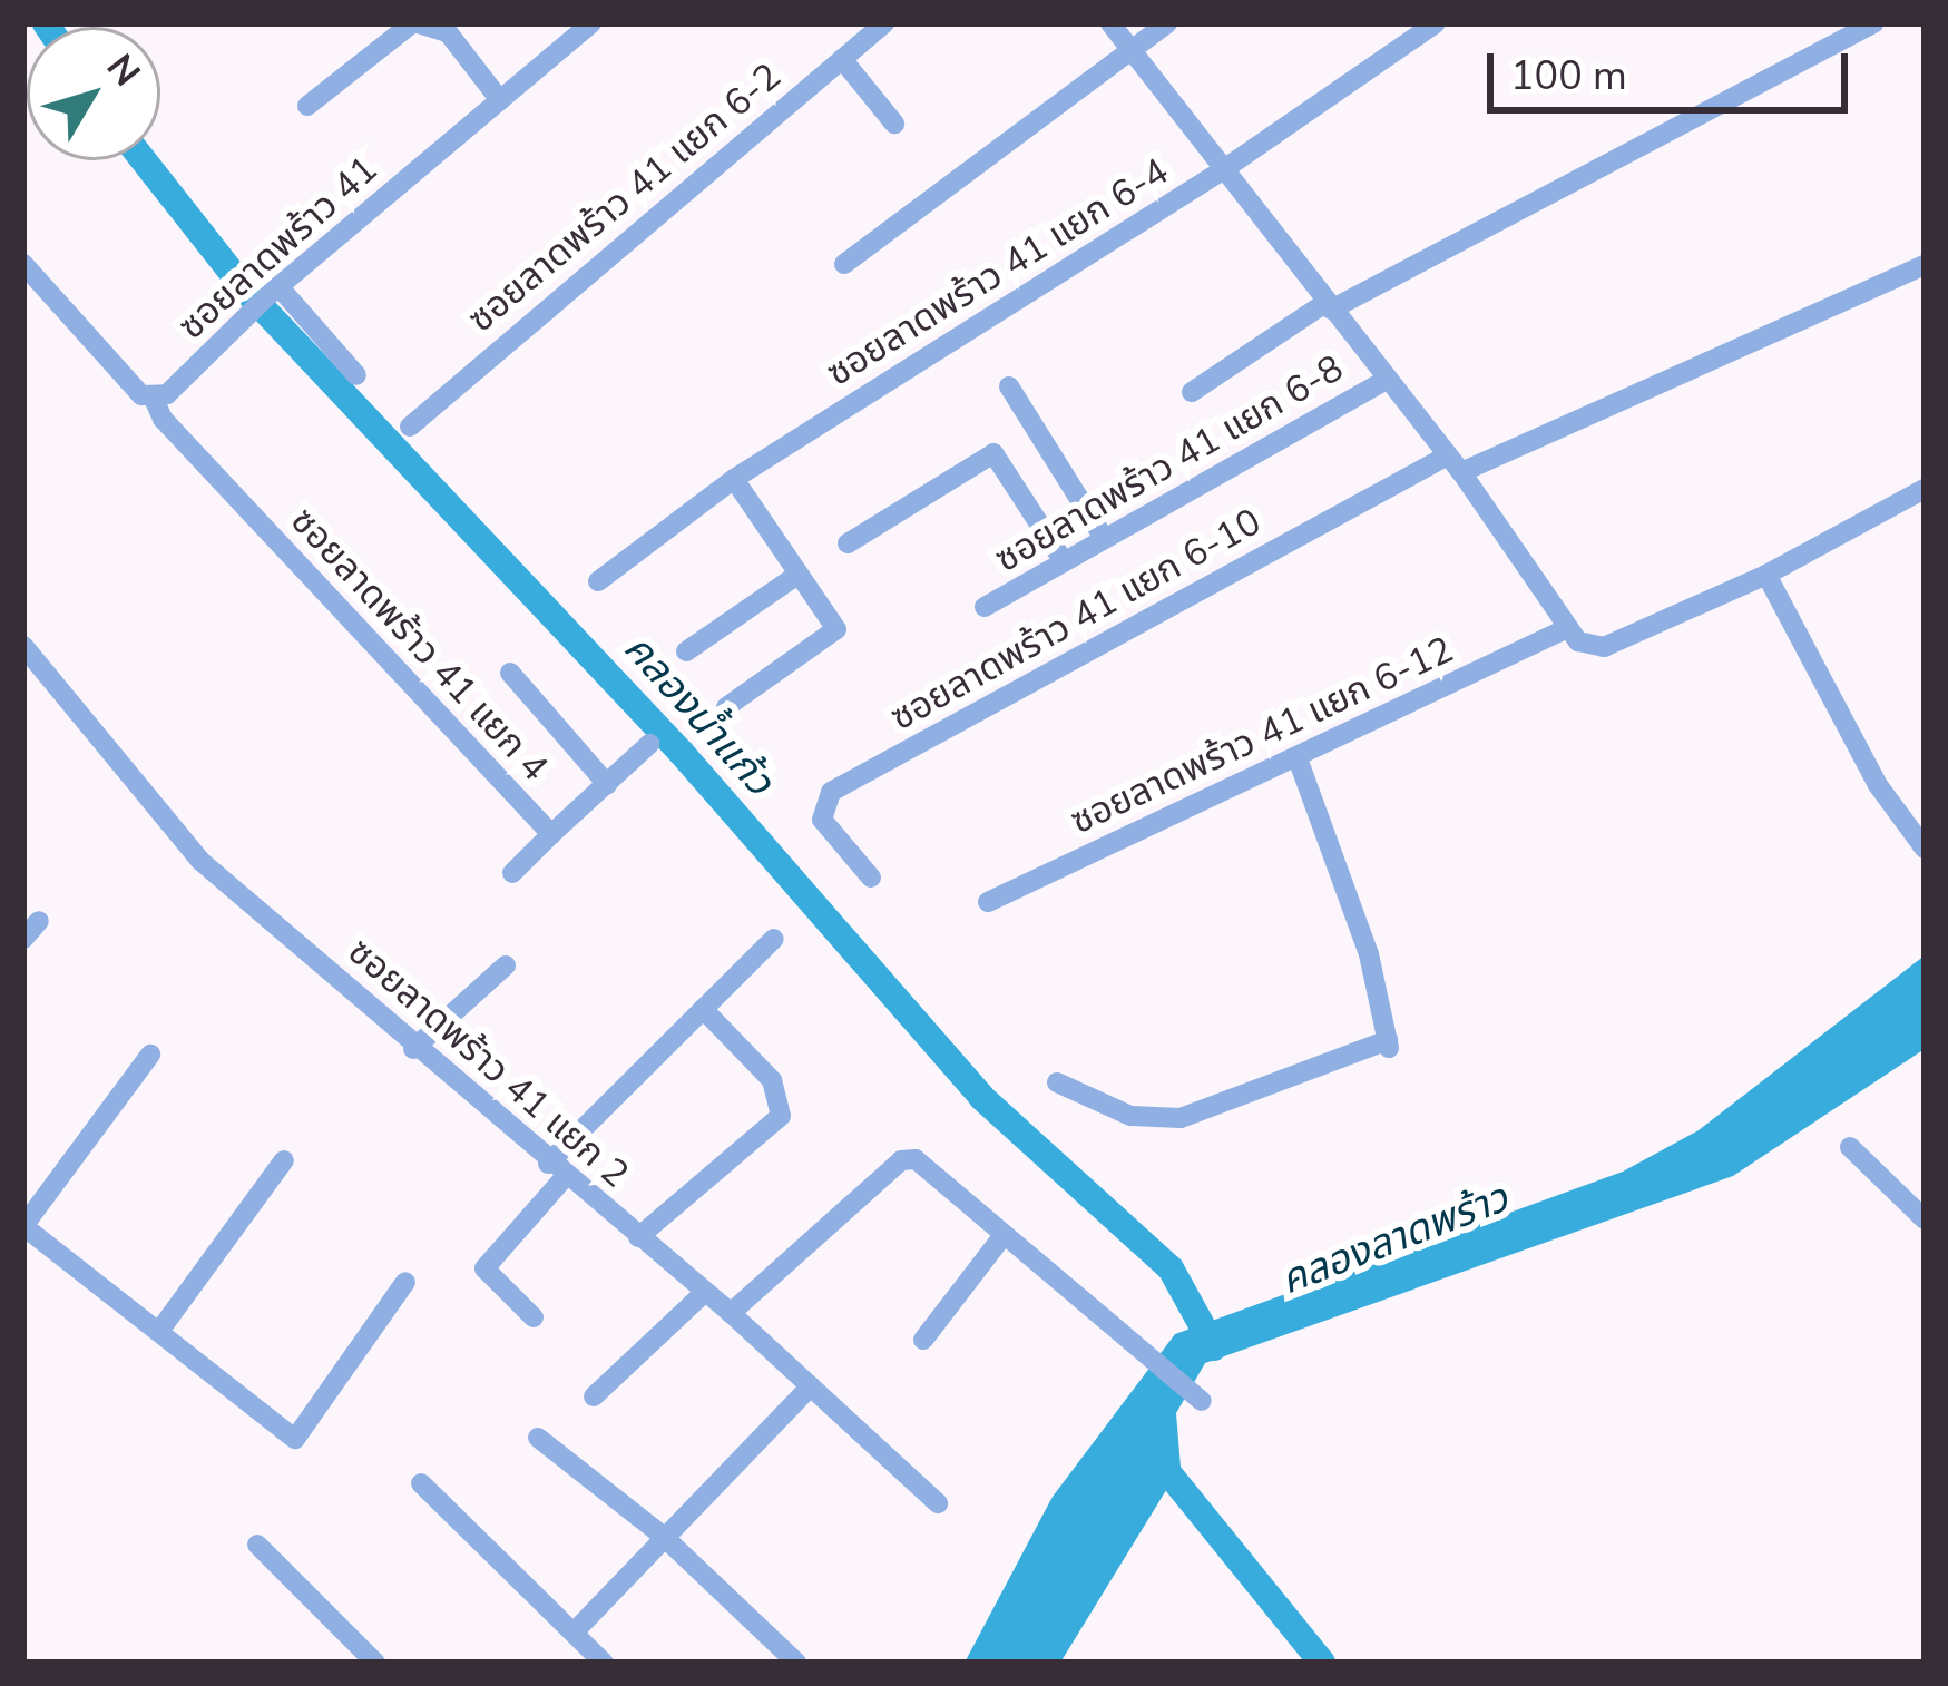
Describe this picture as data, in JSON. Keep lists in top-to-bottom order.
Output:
{
  "streets": {
    "street": [
      "ซอยลาดพร้าว 41 แยก 6-2",
      "ซอยลาดพร้าว 41",
      "ซอยลาดพร้าว 41 แยก 6-4",
      "ซอยลาดพร้าว 41 แยก 6-8",
      "ซอยลาดพร้าว 41 แยก 6-10",
      "ซอยลาดพร้าว 41 แยก 4",
      "ซอยลาดพร้าว 41 แยก 6-12",
      "ซอยลาดพร้าว 41 แยก 2"
    ]
  },
  "crossings": [
    ["ซอยลาดพร้าว 41", "ซอยลาดพร้าว 41 แยก 4"]
  ],
  "water": ["คลองน้ำแก้ว", "คลองลาดพร้าว"],
  "scale_bar": "100 m",
  "north": "top right"
}
